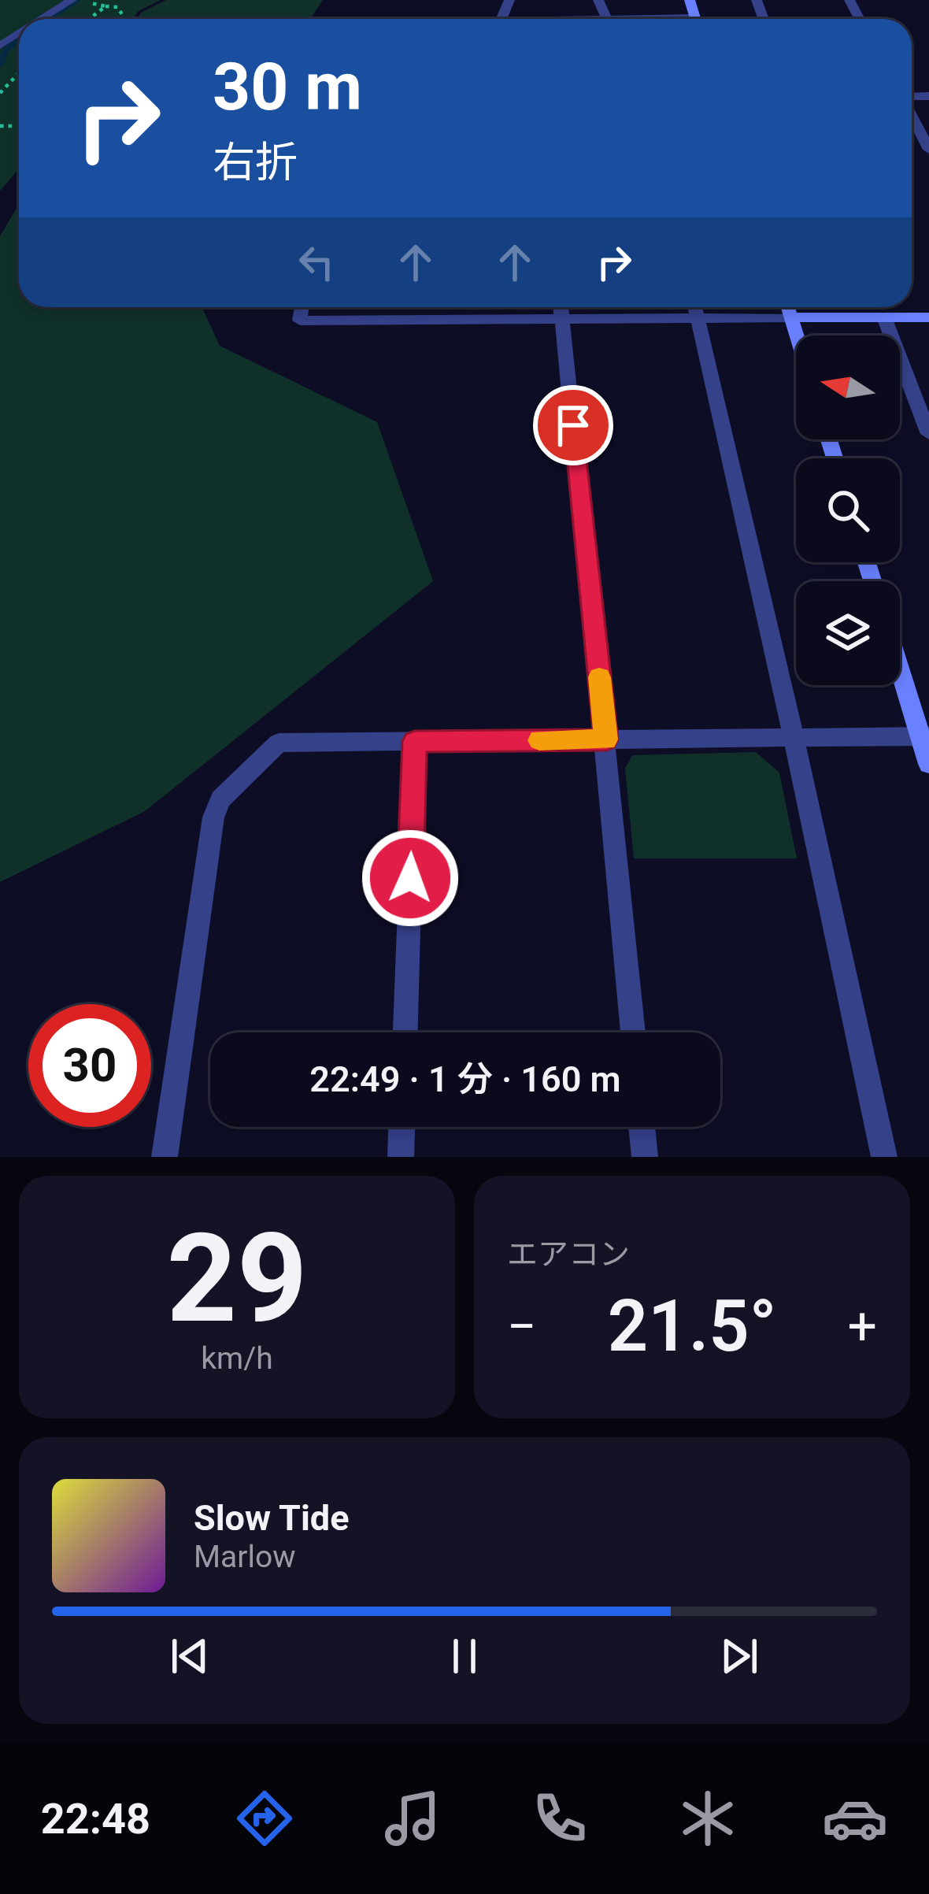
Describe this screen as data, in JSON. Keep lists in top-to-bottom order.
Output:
{
  "north": "left",
  "page": {
    "turn": ["30 m", "右折"],
    "limit": "30",
    "trip": "22:49 · 1 分 · 160 m",
    "tile": [
      ["29", "km/h"],
      "エアコン"
    ],
    "heat": ["−", "21.5°", "+"],
    "song": ["Slow Tide", "Marlow"],
    "tabs": "22:48"
  }
}
